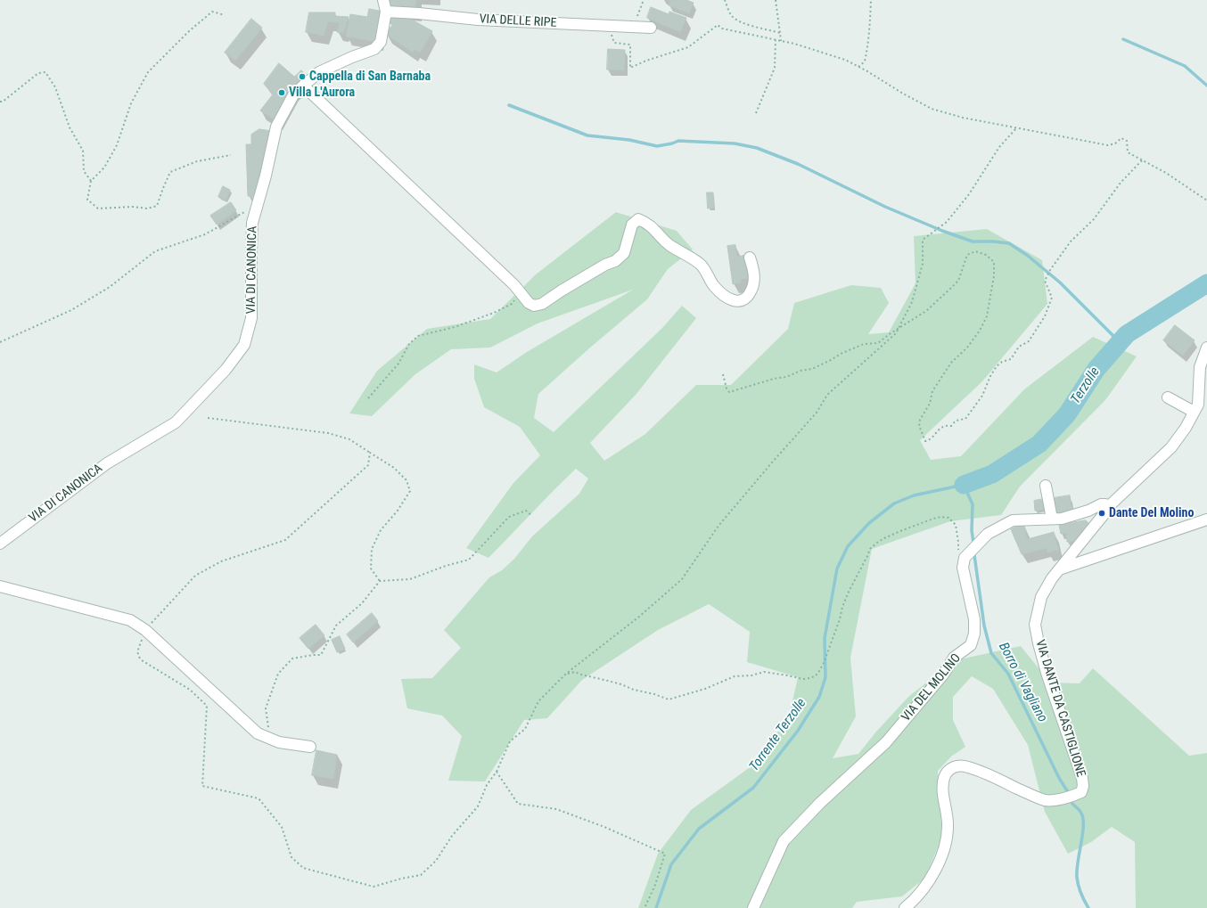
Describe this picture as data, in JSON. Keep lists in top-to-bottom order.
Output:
{
  "streets": {
    "street": [
      "VIA DELLE RIPE",
      "VIA DI CANONICA",
      "VIA DEL MOLINO",
      "VIA DANTE DA CASTIGLIONE"
    ]
  },
  "crossings": [
    ["VIA DELLE RIPE", "VIA DI CANONICA"]
  ],
  "water": ["Terzolle", "Borro di Vagliano", "Torrente Terzolle"],
  "places": ["Cappella di San Barnaba", "Villa L'Aurora", "Dante Del Molino"]
}
